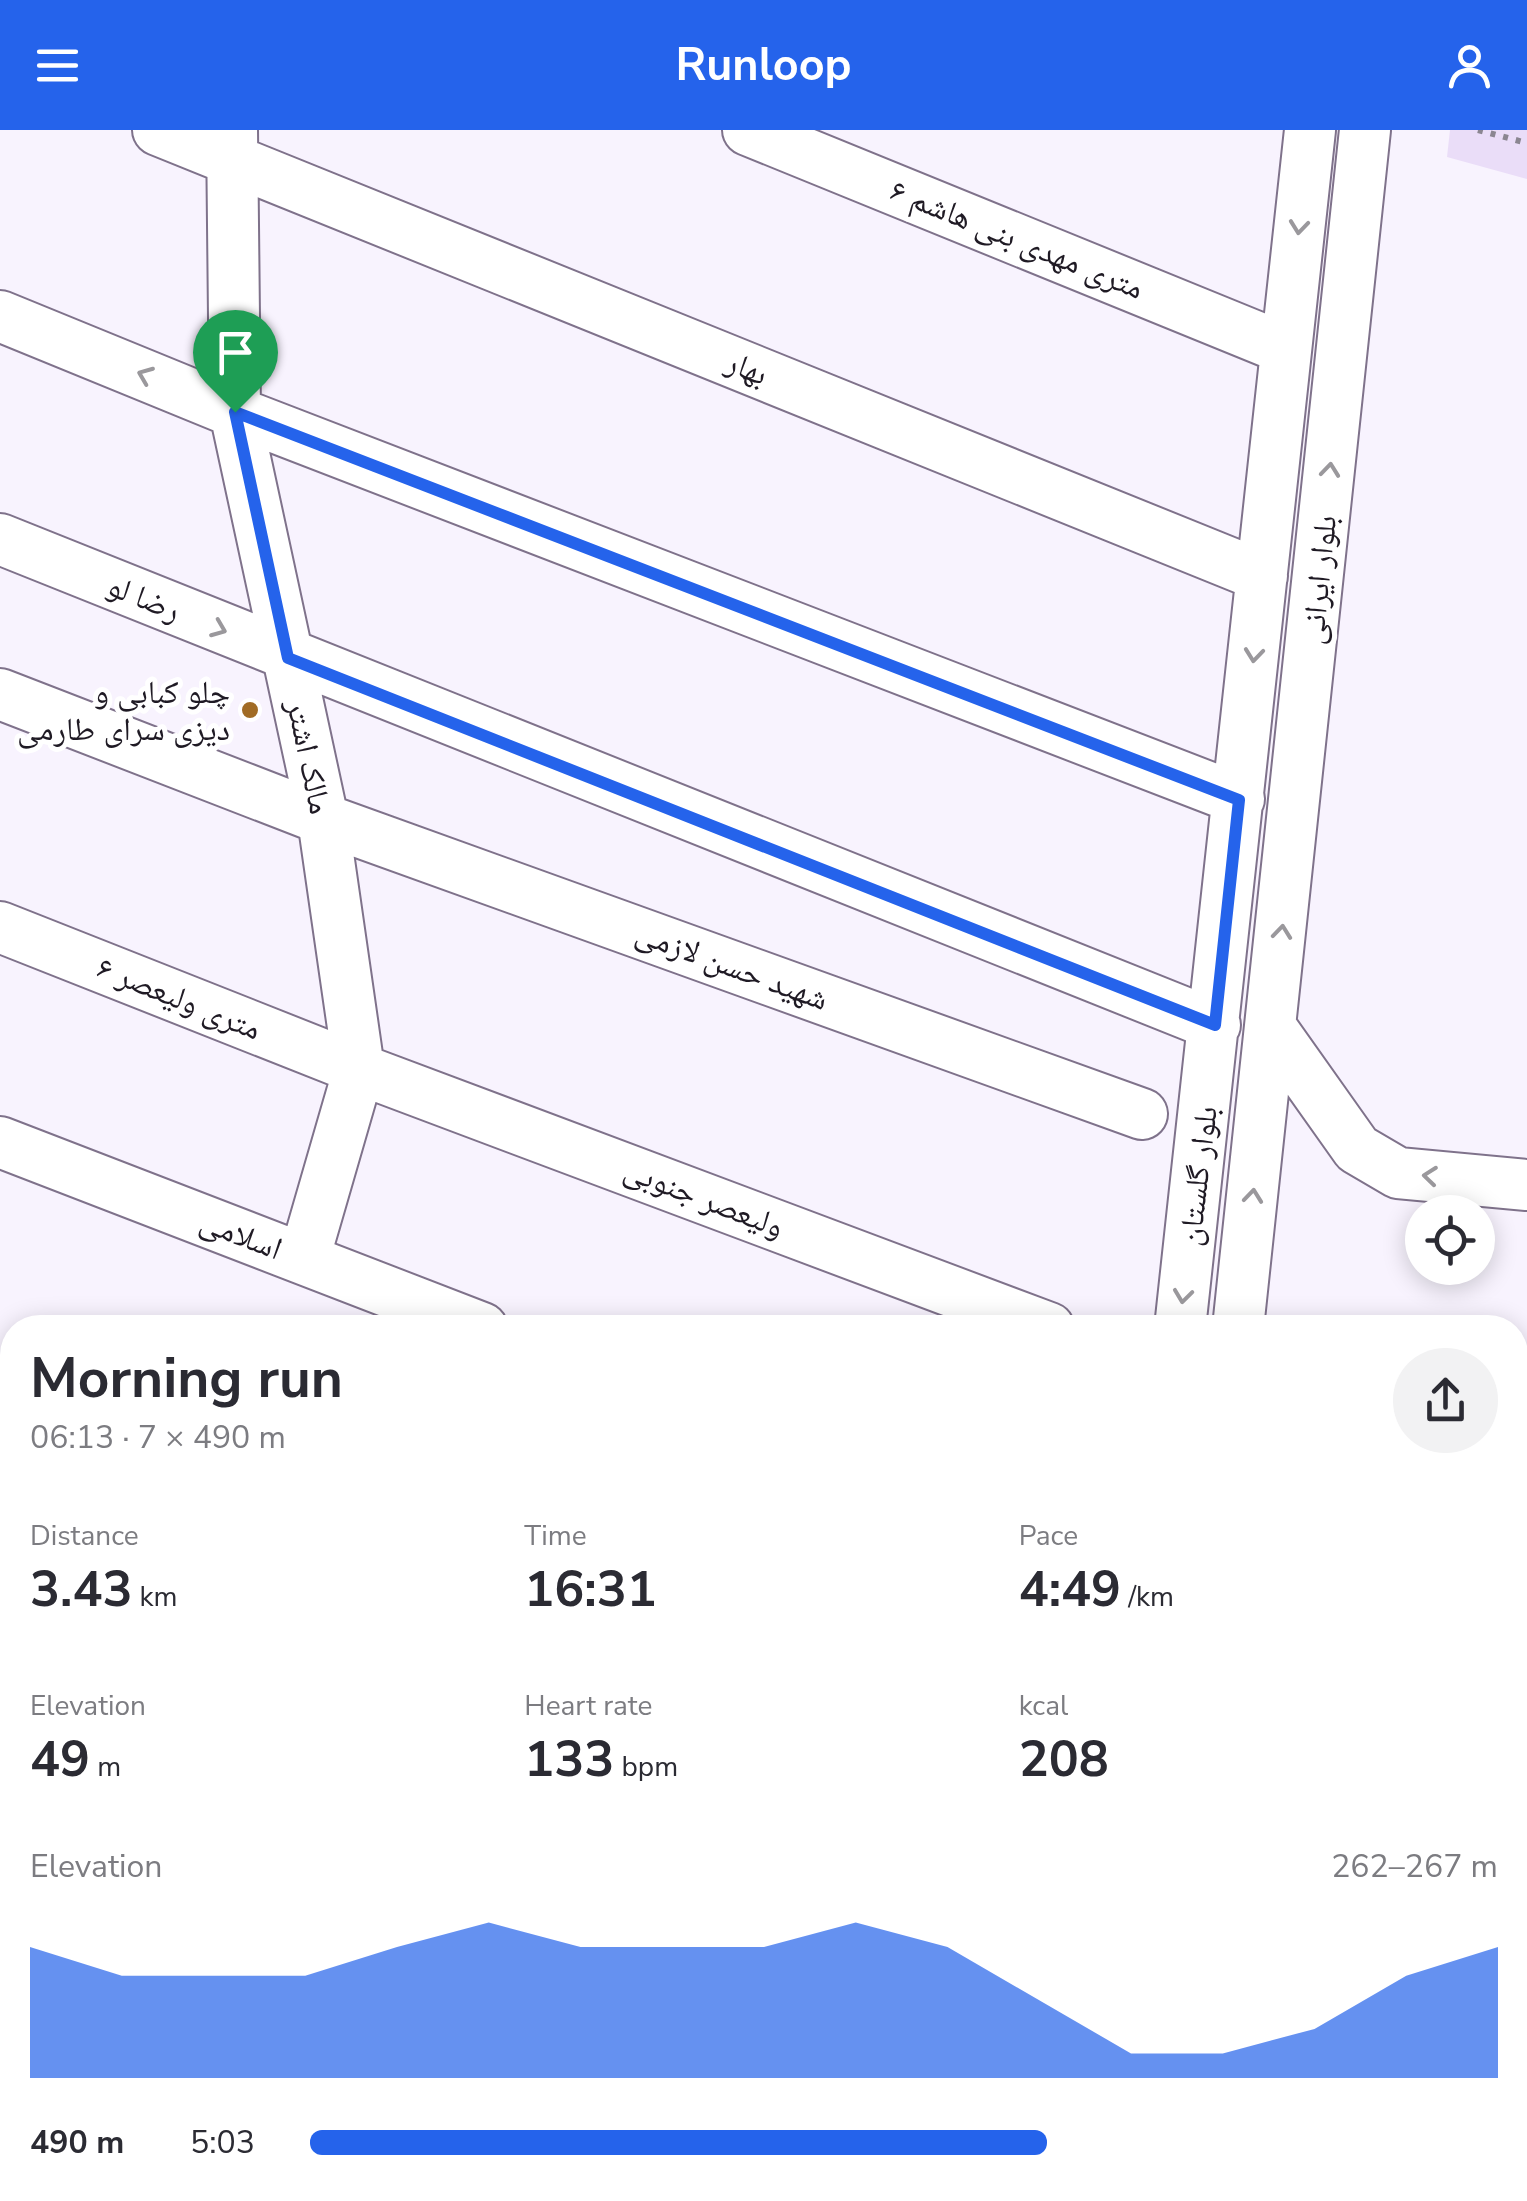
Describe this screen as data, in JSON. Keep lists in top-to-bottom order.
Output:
{
  "streets": {
    "street": [
      "۶ متری مهدی بنی هاشم",
      "بهار",
      "بلوار ایرانی",
      "رضا لو",
      "مالک اشتر",
      "شهید حسن لازمی",
      "۶ متری ولیعصر",
      "بلوار گلستان",
      "ولیعصر جنوبی",
      "اسلامی"
    ]
  },
  "crossings": [
    ["۶ متری مهدی بنی هاشم", "بلوار ایرانی"],
    ["بهار", "بلوار ایرانی"],
    ["بهار", "مالک اشتر"],
    ["بلوار ایرانی", "رضا لو"],
    ["بلوار ایرانی", "بلوار گلستان"],
    ["رضا لو", "مالک اشتر"],
    ["رضا لو", "بلوار گلستان"],
    ["مالک اشتر", "شهید حسن لازمی"],
    ["مالک اشتر", "۶ متری ولیعصر"],
    ["مالک اشتر", "ولیعصر جنوبی"],
    ["مالک اشتر", "اسلامی"],
    ["۶ متری ولیعصر", "ولیعصر جنوبی"]
  ],
  "places": ["چلو کبابی و دیزی سرای طارمی"],
  "page": {
    "header": "Runloop",
    "heading": ["Morning run", "06:13 · 7 × 490 m"],
    "stats": [
      ["Distance", "3.43 km"],
      ["Time", "16:31"],
      ["Pace", "4:49 /km"],
      ["Elevation", "49 m"],
      ["Heart rate", "133 bpm"],
      ["kcal", "208"]
    ],
    "chart": ["Elevation", "262–267 m"],
    "list": [
      {
        "name": "490 m",
        "note": "5:03"
      }
    ]
  }
}
